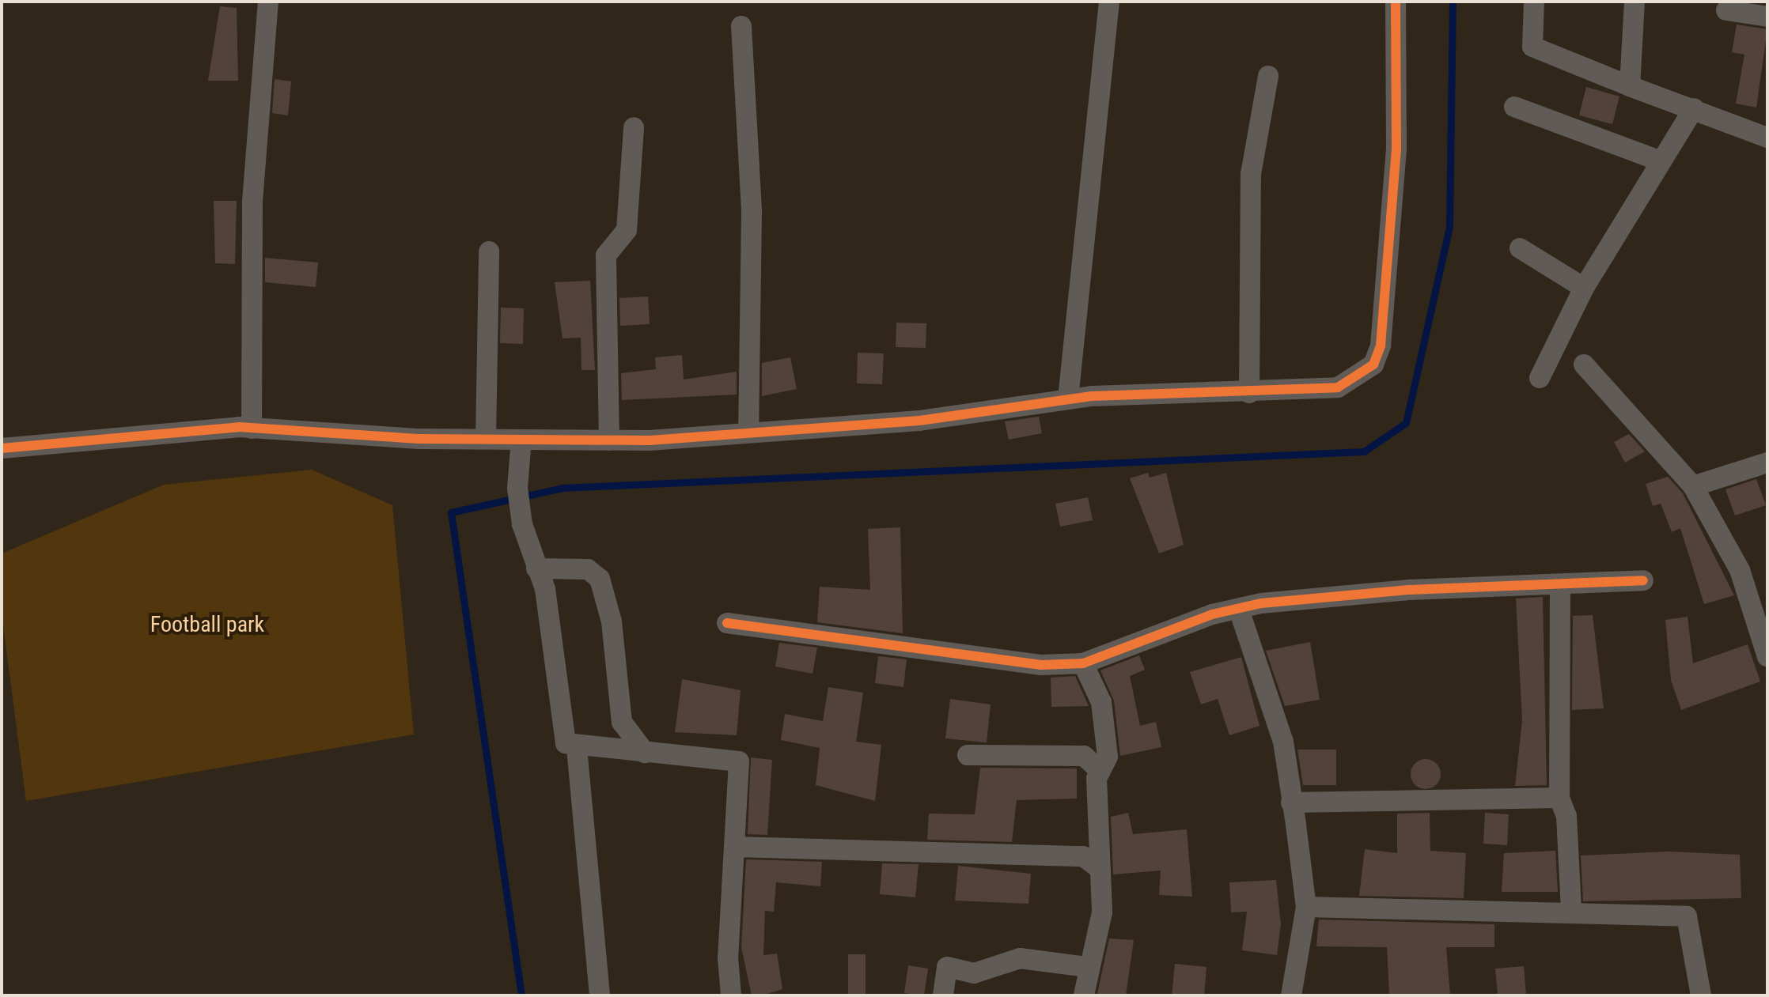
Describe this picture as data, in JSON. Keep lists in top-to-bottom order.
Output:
{
  "parks": ["Football park"]
}
